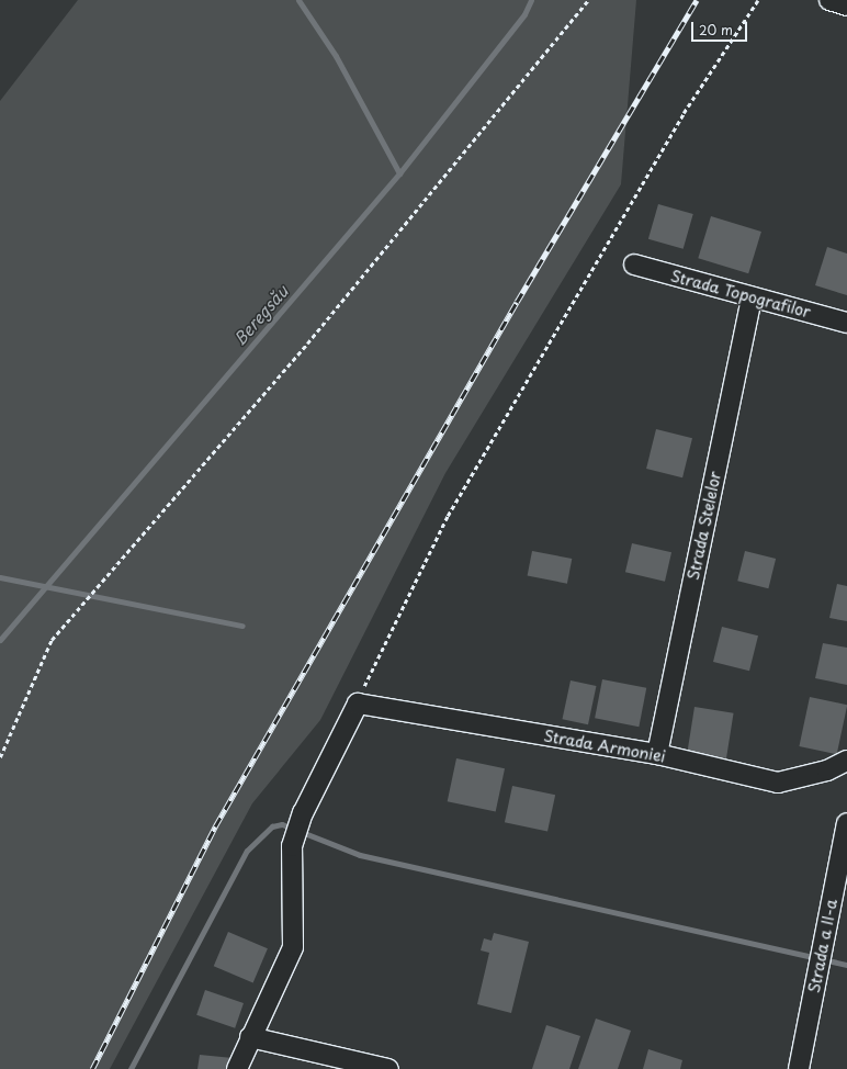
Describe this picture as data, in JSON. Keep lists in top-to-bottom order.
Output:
{
  "streets": {
    "street": [
      "Strada Topografilor",
      "Strada Stelelor",
      "Strada Armoniei",
      "Strada a II-a"
    ]
  },
  "crossings": [
    ["Strada Topografilor", "Strada Stelelor"],
    ["Strada Stelelor", "Strada Armoniei"]
  ],
  "water": ["Beregsău"],
  "scale_bar": "20 m"
}
